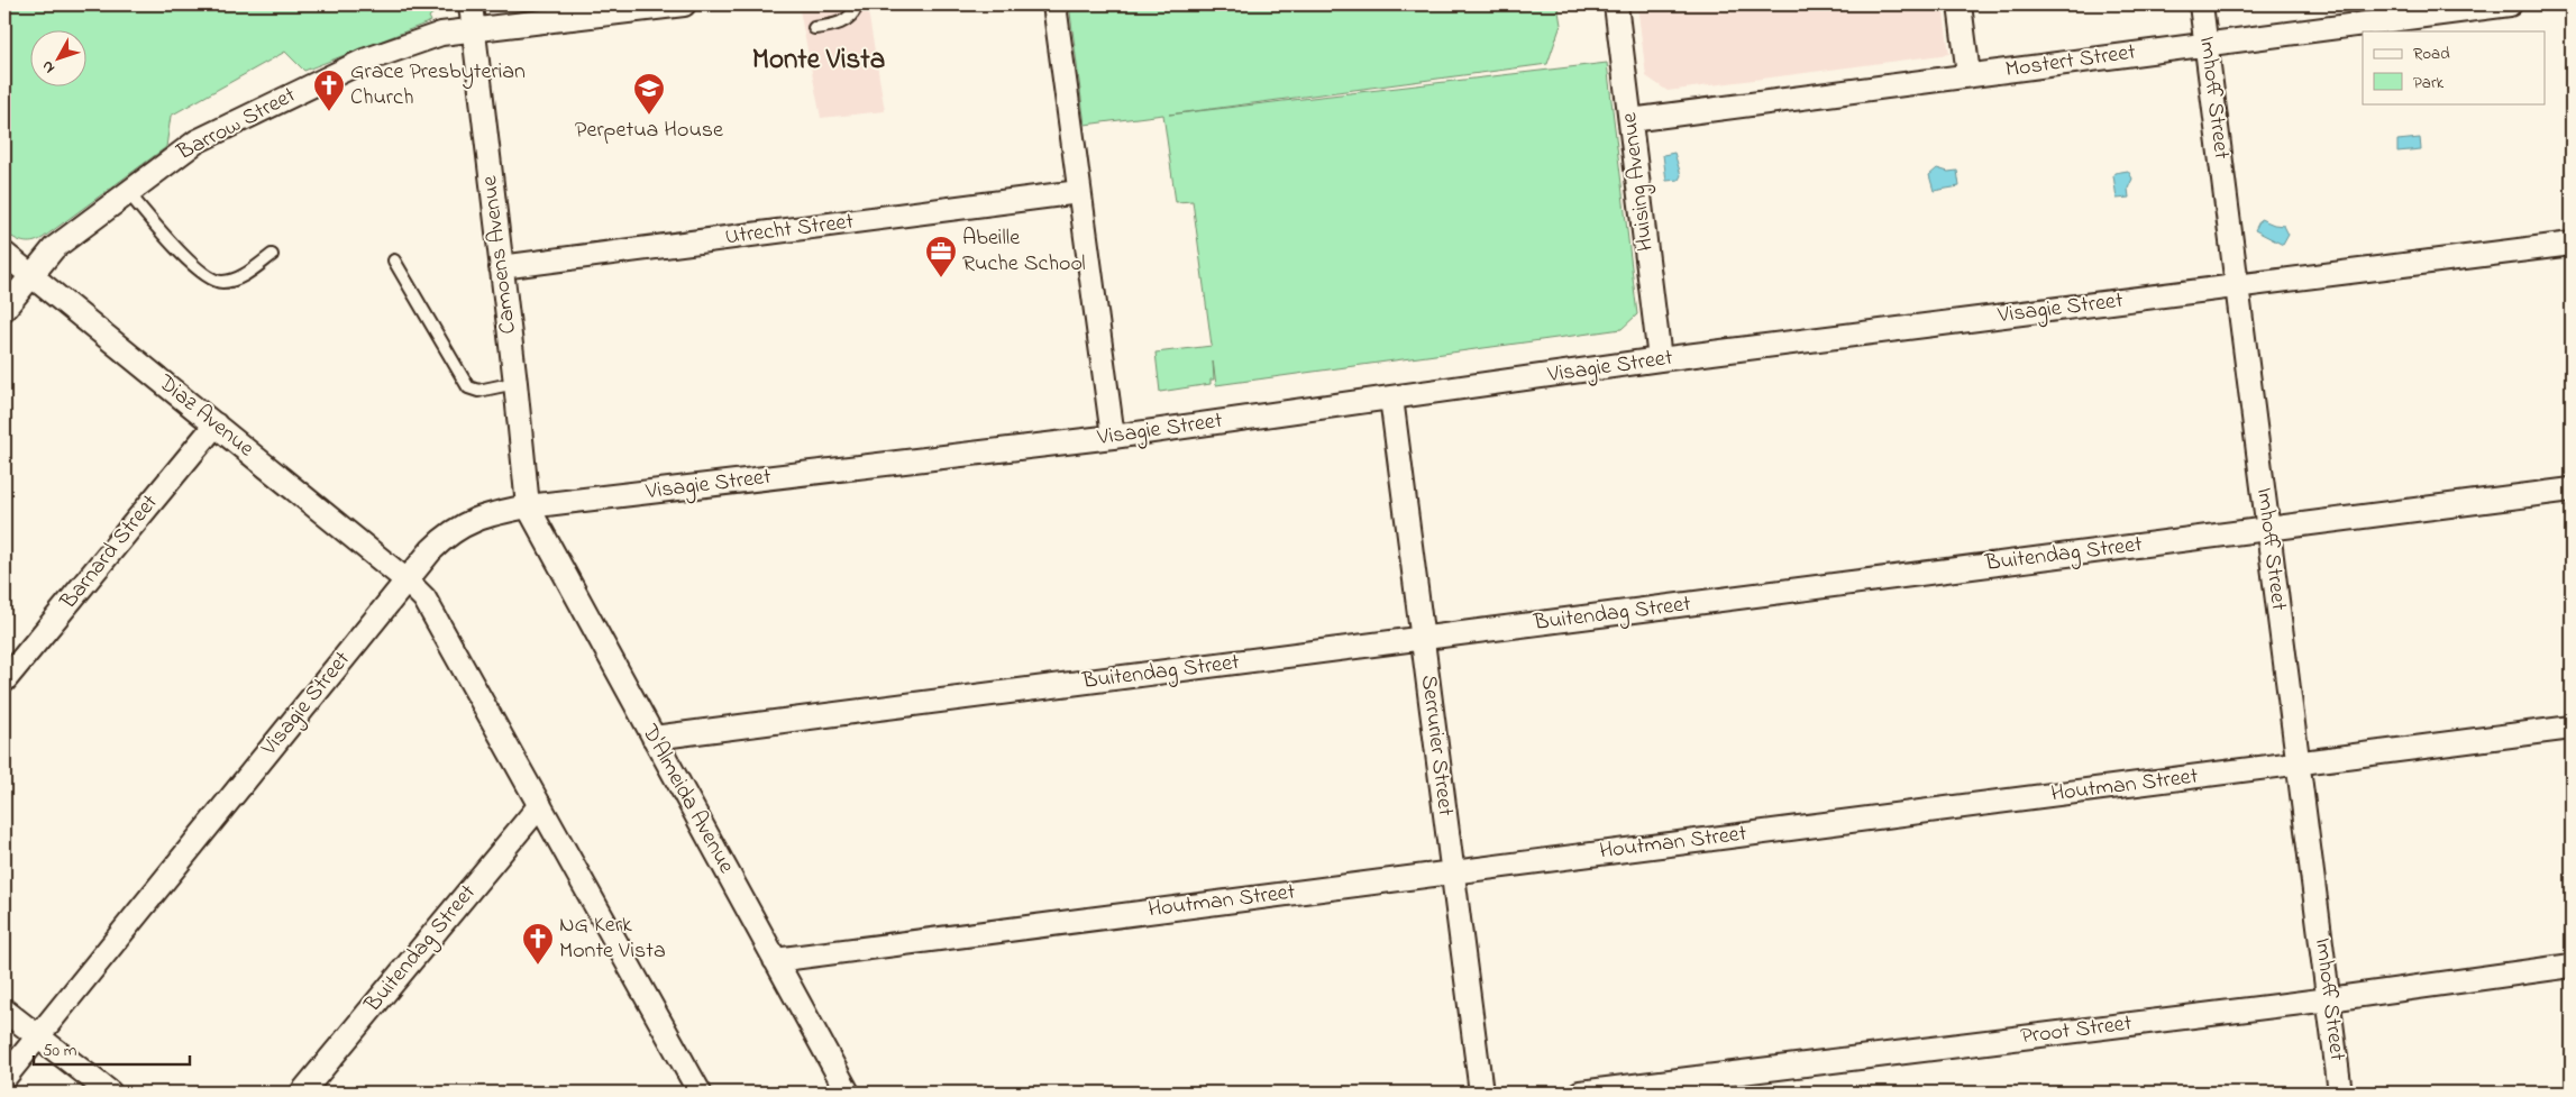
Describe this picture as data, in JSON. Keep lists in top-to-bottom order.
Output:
{
  "streets": {
    "street": [
      "Mostert Street",
      "Imhoff Street",
      "Barrow Street",
      "Huising Avenue",
      "Utrecht Street",
      "Camoens Avenue",
      "Visagie Street",
      "Diaz Avenue",
      "Barnard Street",
      "Buitendag Street",
      "Serrurier Street",
      "Houtman Street",
      "D'Almeida Avenue",
      "Proot Street"
    ]
  },
  "crossings": [
    ["Mostert Street", "Imhoff Street"],
    ["Mostert Street", "Huising Avenue"],
    ["Imhoff Street", "Visagie Street"],
    ["Imhoff Street", "Buitendag Street"],
    ["Imhoff Street", "Houtman Street"],
    ["Imhoff Street", "Proot Street"],
    ["Barrow Street", "Camoens Avenue"],
    ["Barrow Street", "Diaz Avenue"],
    ["Huising Avenue", "Visagie Street"],
    ["Utrecht Street", "Camoens Avenue"],
    ["Camoens Avenue", "Visagie Street"],
    ["Camoens Avenue", "D'Almeida Avenue"],
    ["Visagie Street", "Diaz Avenue"],
    ["Visagie Street", "Serrurier Street"],
    ["Visagie Street", "D'Almeida Avenue"],
    ["Diaz Avenue", "Barnard Street"],
    ["Buitendag Street", "Serrurier Street"],
    ["Buitendag Street", "D'Almeida Avenue"],
    ["Serrurier Street", "Houtman Street"],
    ["Houtman Street", "D'Almeida Avenue"]
  ],
  "districts": ["Monte Vista"],
  "places": {
    "church": ["Grace Presbyterian Church", "NG Kerk Monte Vista"],
    "school or university": ["Perpetua House"],
    "office": ["Abeille Ruche School"]
  },
  "legend": ["Road", "Park"],
  "scale_bar": "50 m",
  "north": "bottom left"
}
